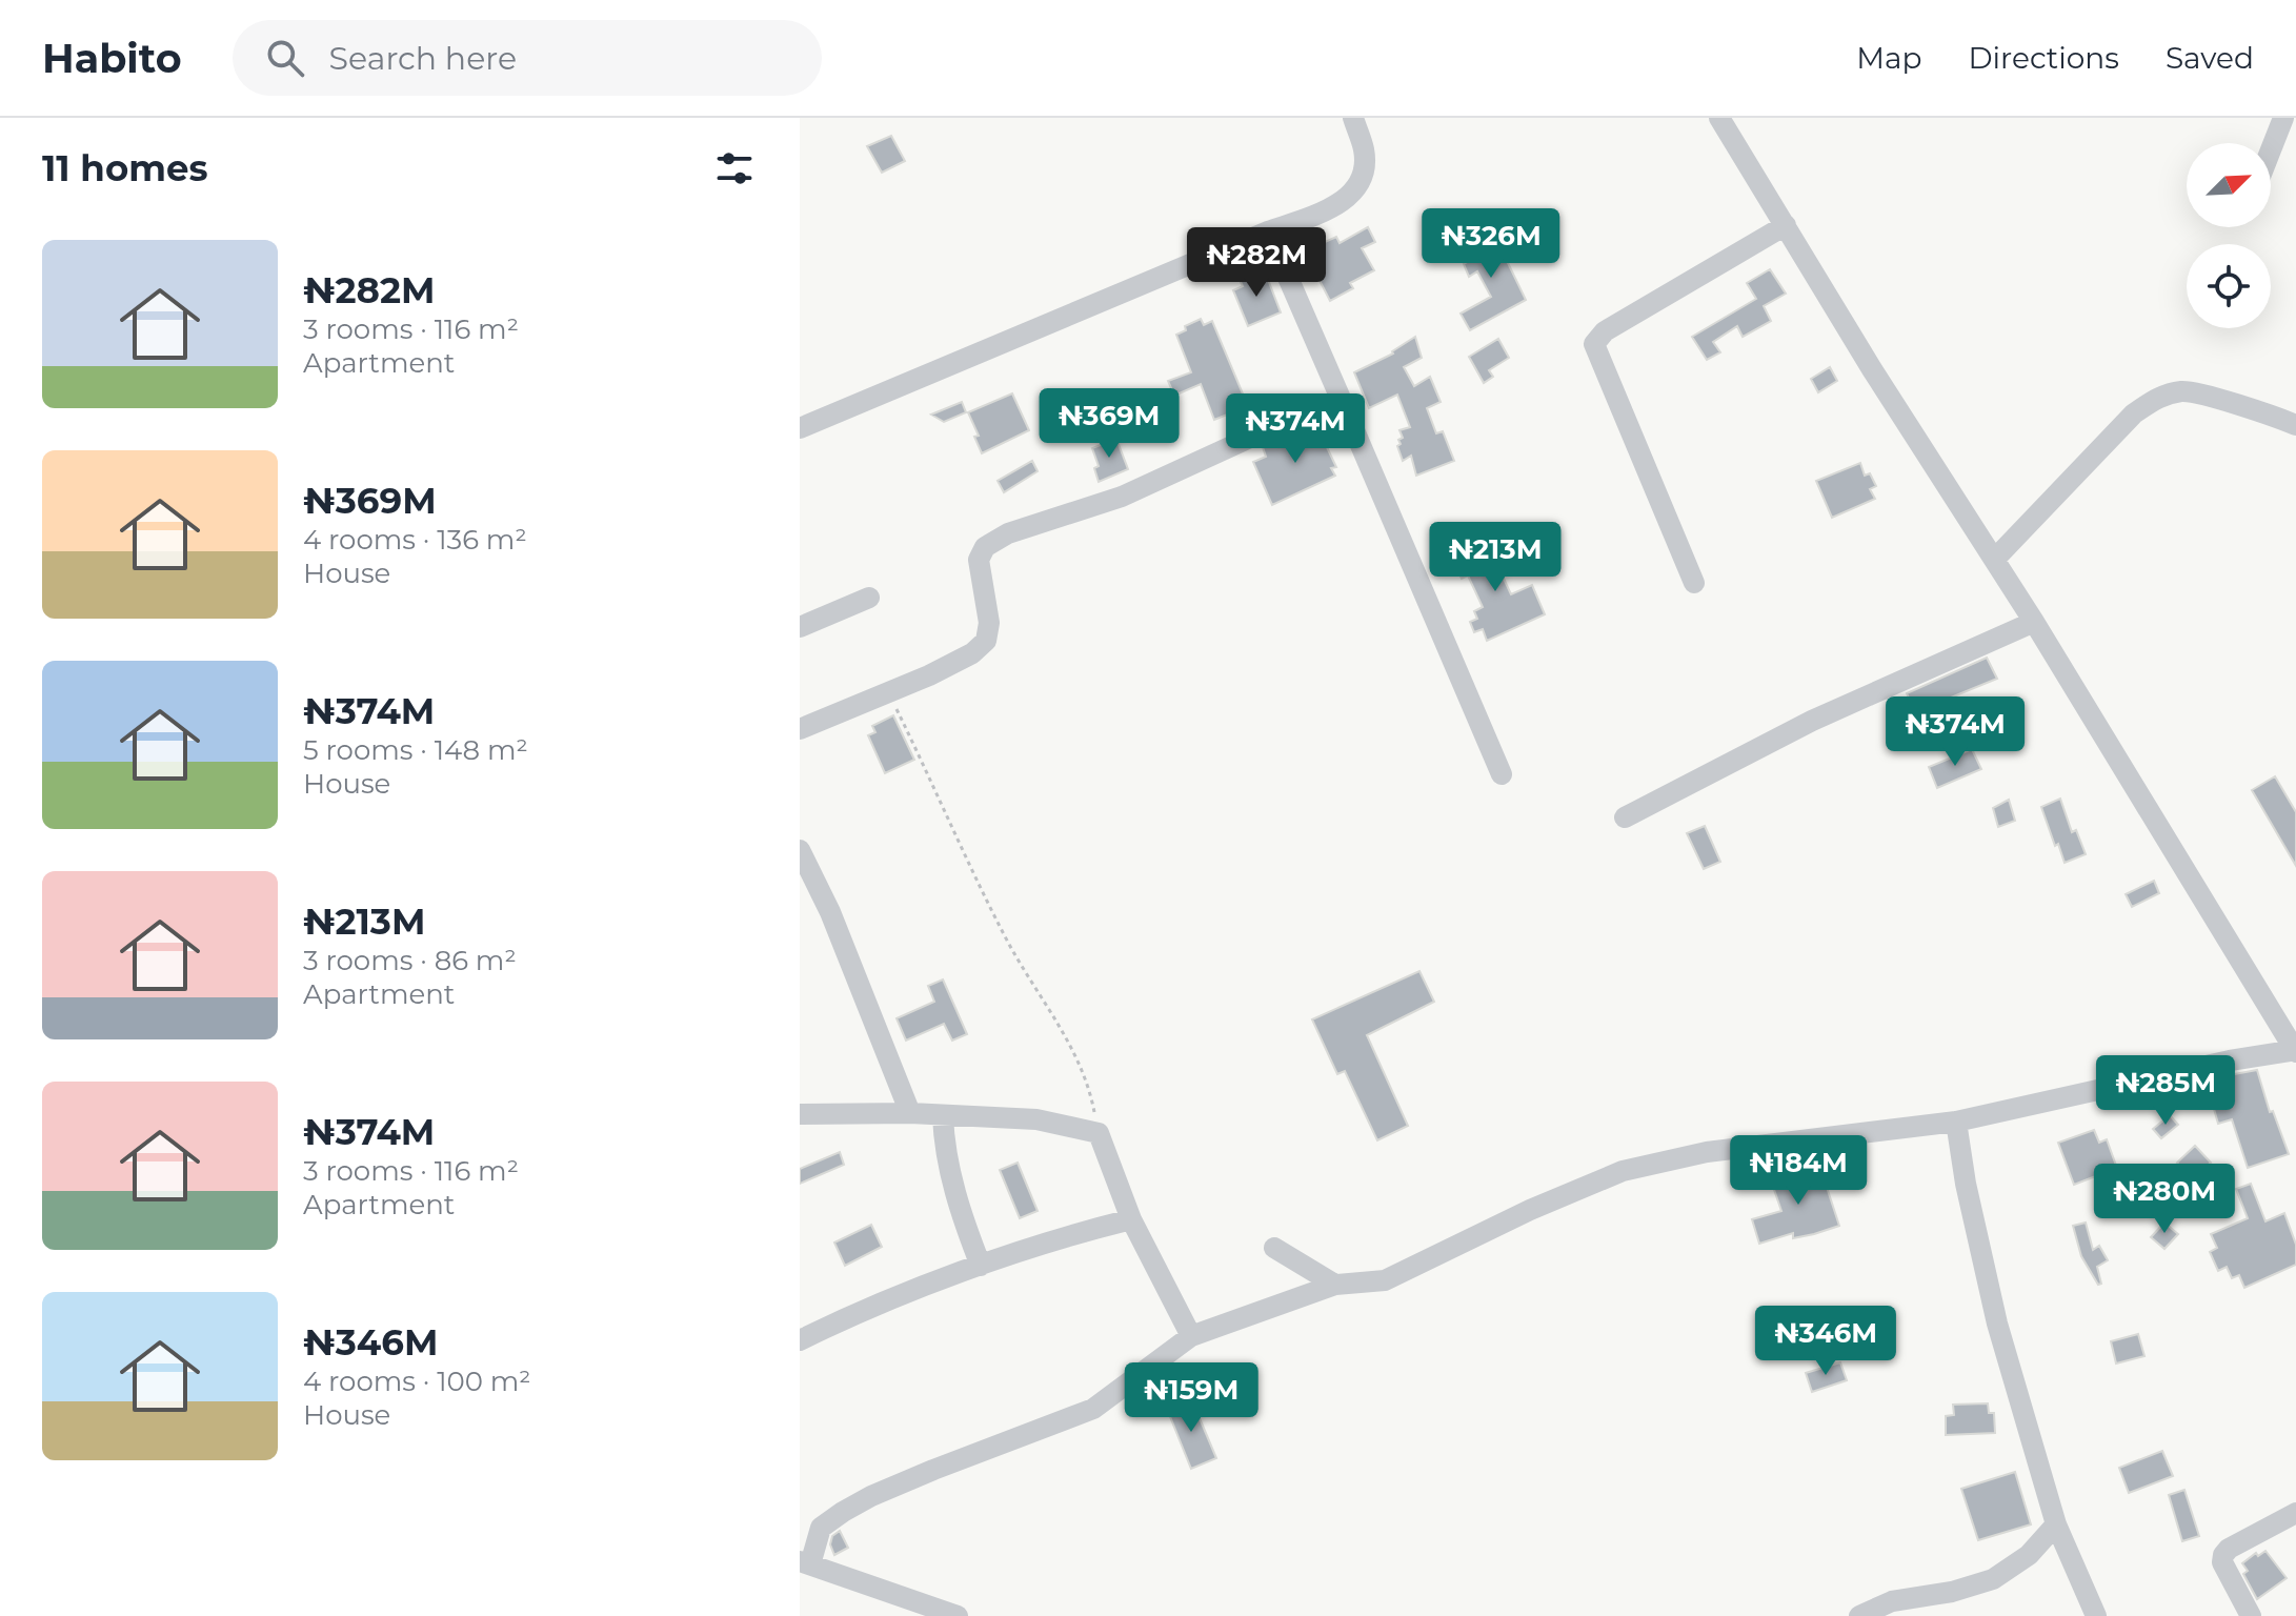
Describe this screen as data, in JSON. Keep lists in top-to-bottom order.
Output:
{
  "north": "top right",
  "page": {
    "header": "Habito",
    "search": "Search here",
    "nav": ["Map", "Directions", "Saved"],
    "heading": "11 homes",
    "price": [
      "₦326M",
      "₦282M",
      "₦369M",
      "₦374M",
      "₦213M",
      "₦374M",
      "₦285M",
      "₦184M",
      "₦280M",
      "₦346M",
      "₦159M"
    ],
    "list": [
      {
        "name": "₦282M",
        "note": "3 rooms · 116 m² · Apartment"
      },
      {
        "name": "₦369M",
        "note": "4 rooms · 136 m² · House"
      },
      {
        "name": "₦374M",
        "note": "5 rooms · 148 m² · House"
      },
      {
        "name": "₦213M",
        "note": "3 rooms · 86 m² · Apartment"
      },
      {
        "name": "₦374M",
        "note": "3 rooms · 116 m² · Apartment"
      },
      {
        "name": "₦346M",
        "note": "4 rooms · 100 m² · House"
      }
    ]
  }
}
